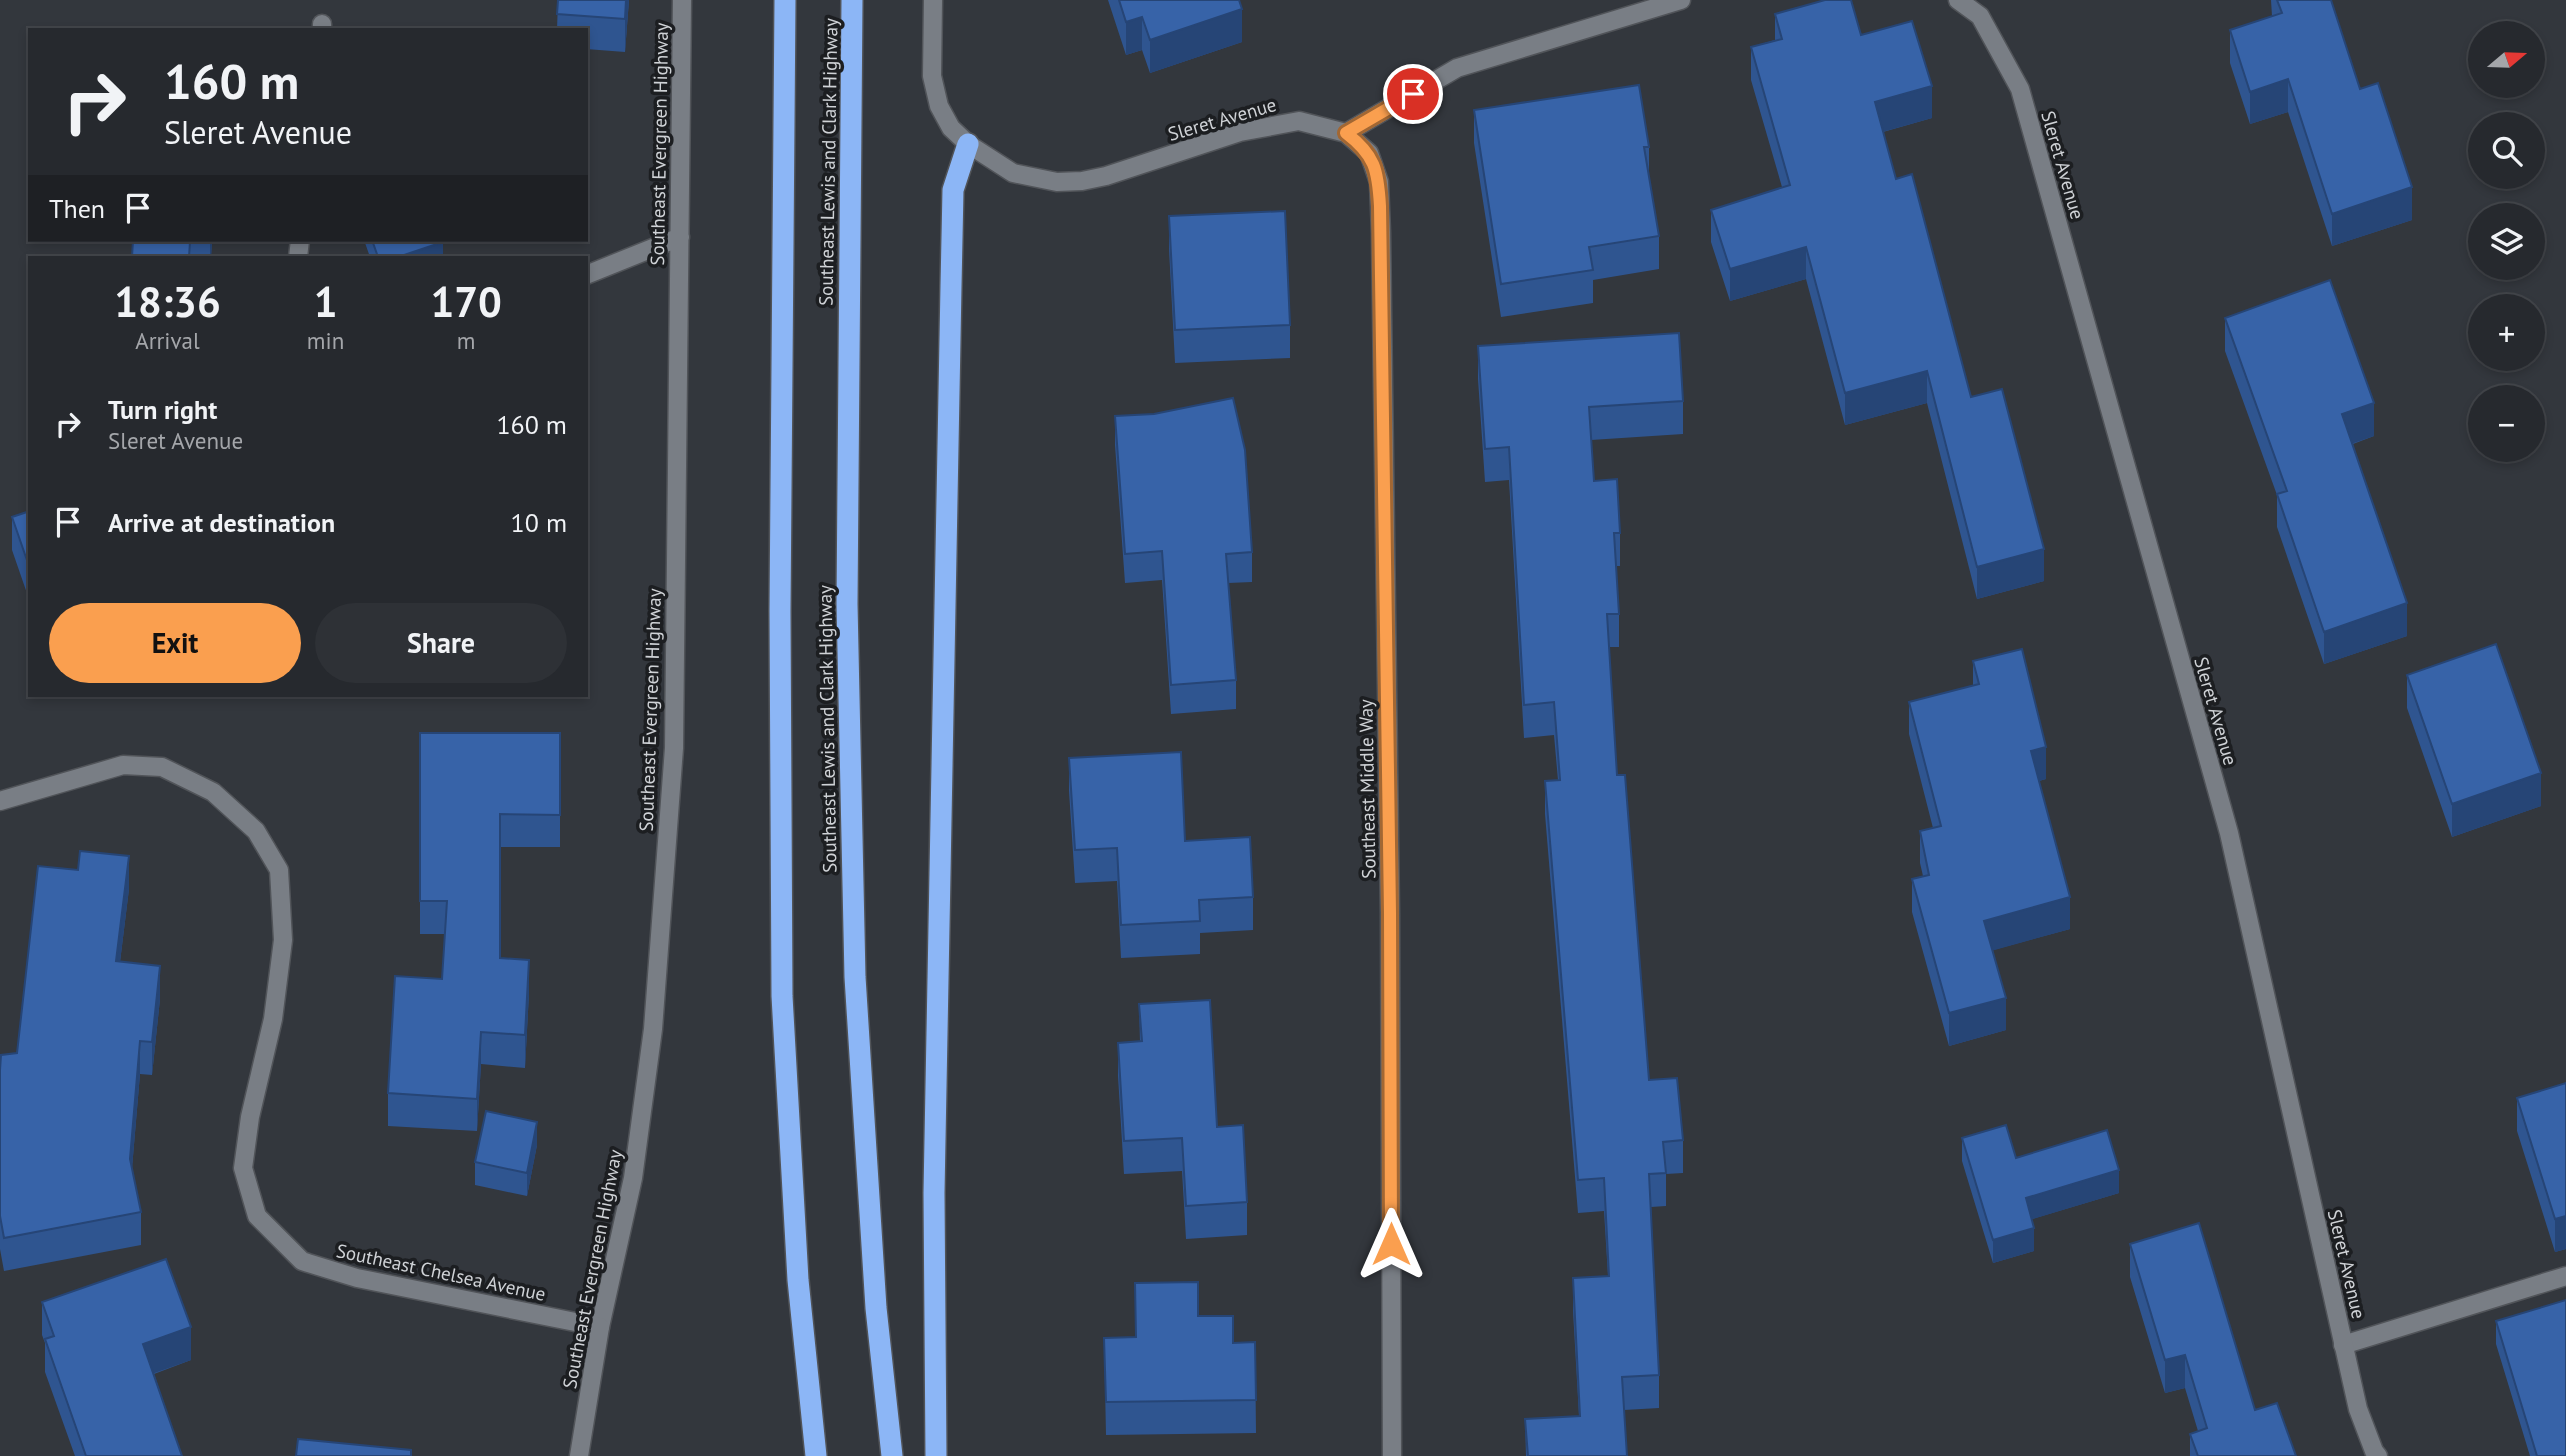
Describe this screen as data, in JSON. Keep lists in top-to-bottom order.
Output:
{
  "streets": {
    "highway": ["Southeast Lewis and Clark Highway"],
    "street": [
      "Sleret Avenue",
      "Southeast Evergreen Highway",
      "Southeast Middle Way",
      "Southeast Chelsea Avenue"
    ]
  },
  "crossings": [
    ["Sleret Avenue", "Southeast Middle Way"],
    ["Southeast Evergreen Highway", "Southeast Chelsea Avenue"]
  ],
  "north": "right",
  "page": {
    "map_buttons": ["+", "−"],
    "turn": ["160 m", "Sleret Avenue"],
    "then": "Then",
    "eta": [
      "18:36",
      "Arrival",
      "1",
      "min",
      "170",
      "m"
    ],
    "list": [
      {
        "name": "Turn right",
        "note": "Sleret Avenue",
        "value": "160 m"
      },
      {
        "name": "Arrive at destination",
        "value": "10 m"
      }
    ],
    "buttons": ["Exit", "Share"]
  }
}
